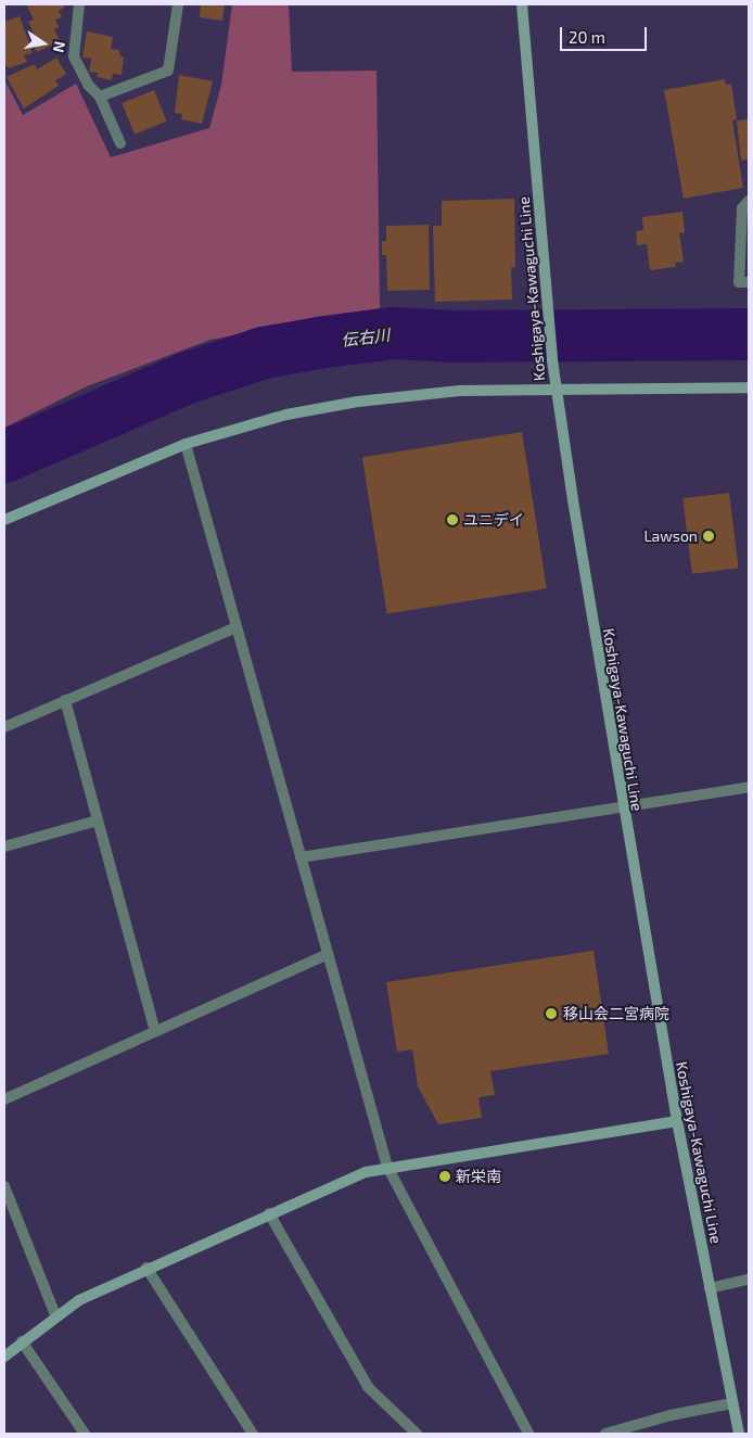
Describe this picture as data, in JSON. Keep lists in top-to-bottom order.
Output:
{
  "streets": {
    "street": ["Koshigaya-Kawaguchi Line"]
  },
  "water": ["伝右川"],
  "places": [
    "ユニデイ",
    "Lawson",
    "移山会二宮病院",
    "新栄南"
  ],
  "scale_bar": "20 m",
  "north": "right"
}
